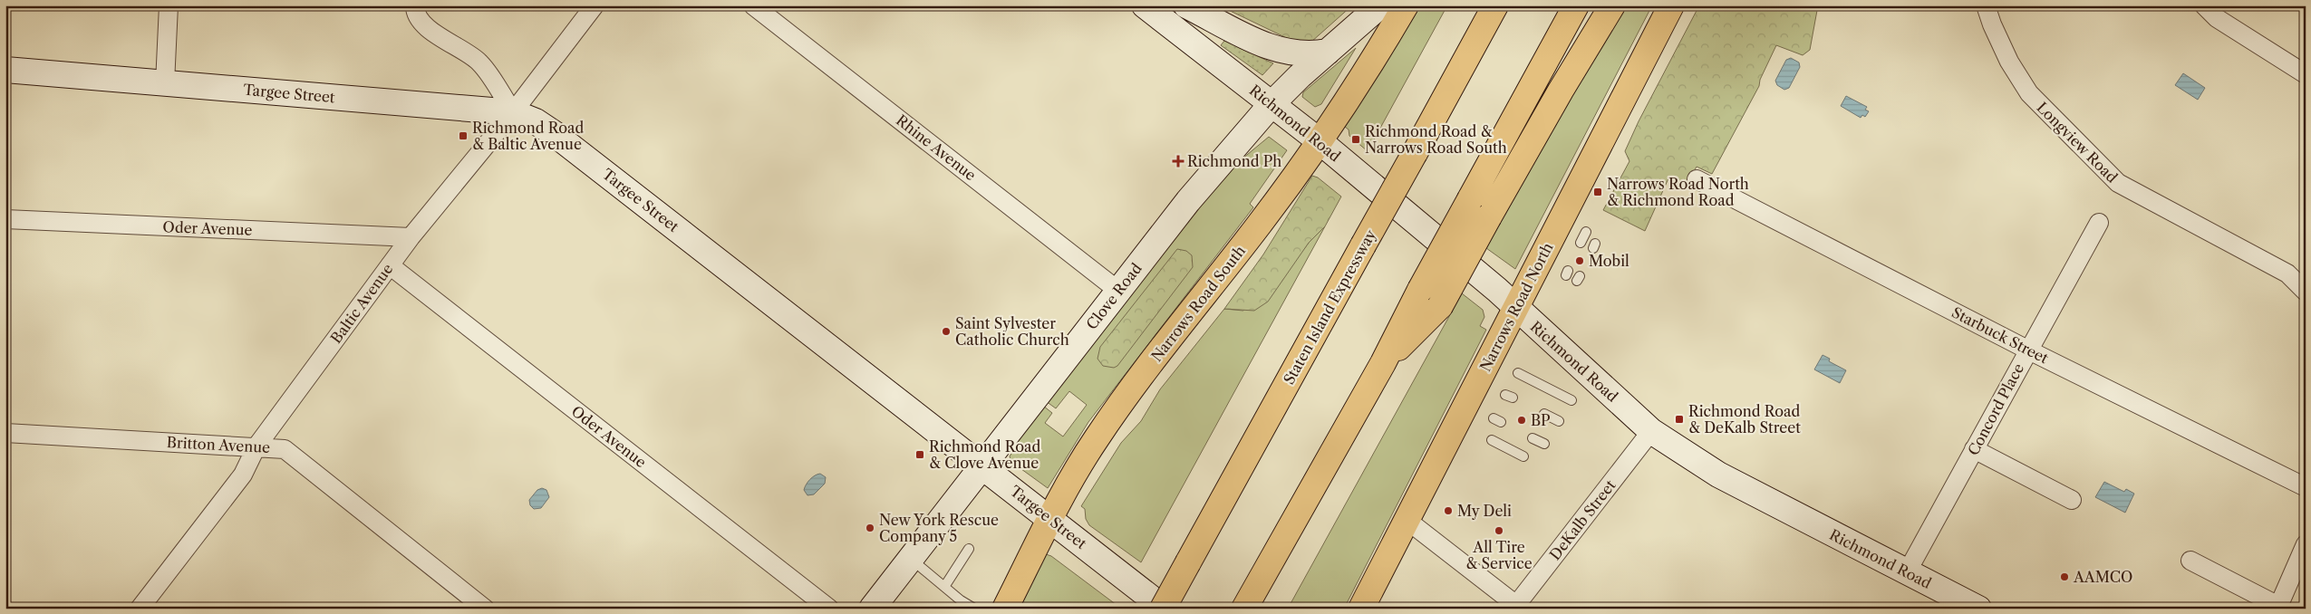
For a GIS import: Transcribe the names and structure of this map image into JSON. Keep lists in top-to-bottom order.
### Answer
{
  "streets": {
    "main road": [
      "Targee Street",
      "Richmond Road",
      "Clove Road",
      "Narrows Road South",
      "Staten Island Expressway",
      "Narrows Road North"
    ],
    "street": [
      "Longview Road",
      "Rhine Avenue",
      "Oder Avenue",
      "Baltic Avenue",
      "Starbuck Street",
      "Concord Place",
      "Britton Avenue",
      "DeKalb Street"
    ]
  },
  "crossings": [
    ["Targee Street", "Clove Road"],
    ["Targee Street", "Baltic Avenue"],
    ["Targee Street", "Narrows Road South"],
    ["Targee Street", "Staten Island Expressway"],
    ["Richmond Road", "Clove Road"],
    ["Richmond Road", "Narrows Road South"],
    ["Richmond Road", "Narrows Road North"],
    ["Richmond Road", "Concord Place"],
    ["Richmond Road", "DeKalb Street"],
    ["Rhine Avenue", "Clove Road"],
    ["Oder Avenue", "Baltic Avenue"],
    ["Baltic Avenue", "Britton Avenue"],
    ["Starbuck Street", "Concord Place"]
  ],
  "places": {
    "transit": [
      "Richmond Road & Baltic Avenue",
      "Richmond Road & Narrows Road South",
      "Narrows Road North & Richmond Road",
      "Richmond Road & DeKalb Street",
      "Richmond Road & Clove Avenue"
    ],
    "health": ["Richmond Ph"],
    "other": [
      "Mobil",
      "Saint Sylvester Catholic Church",
      "BP",
      "My Deli",
      "New York Rescue Company 5",
      "All Tire & Service",
      "AAMCO"
    ]
  }
}
